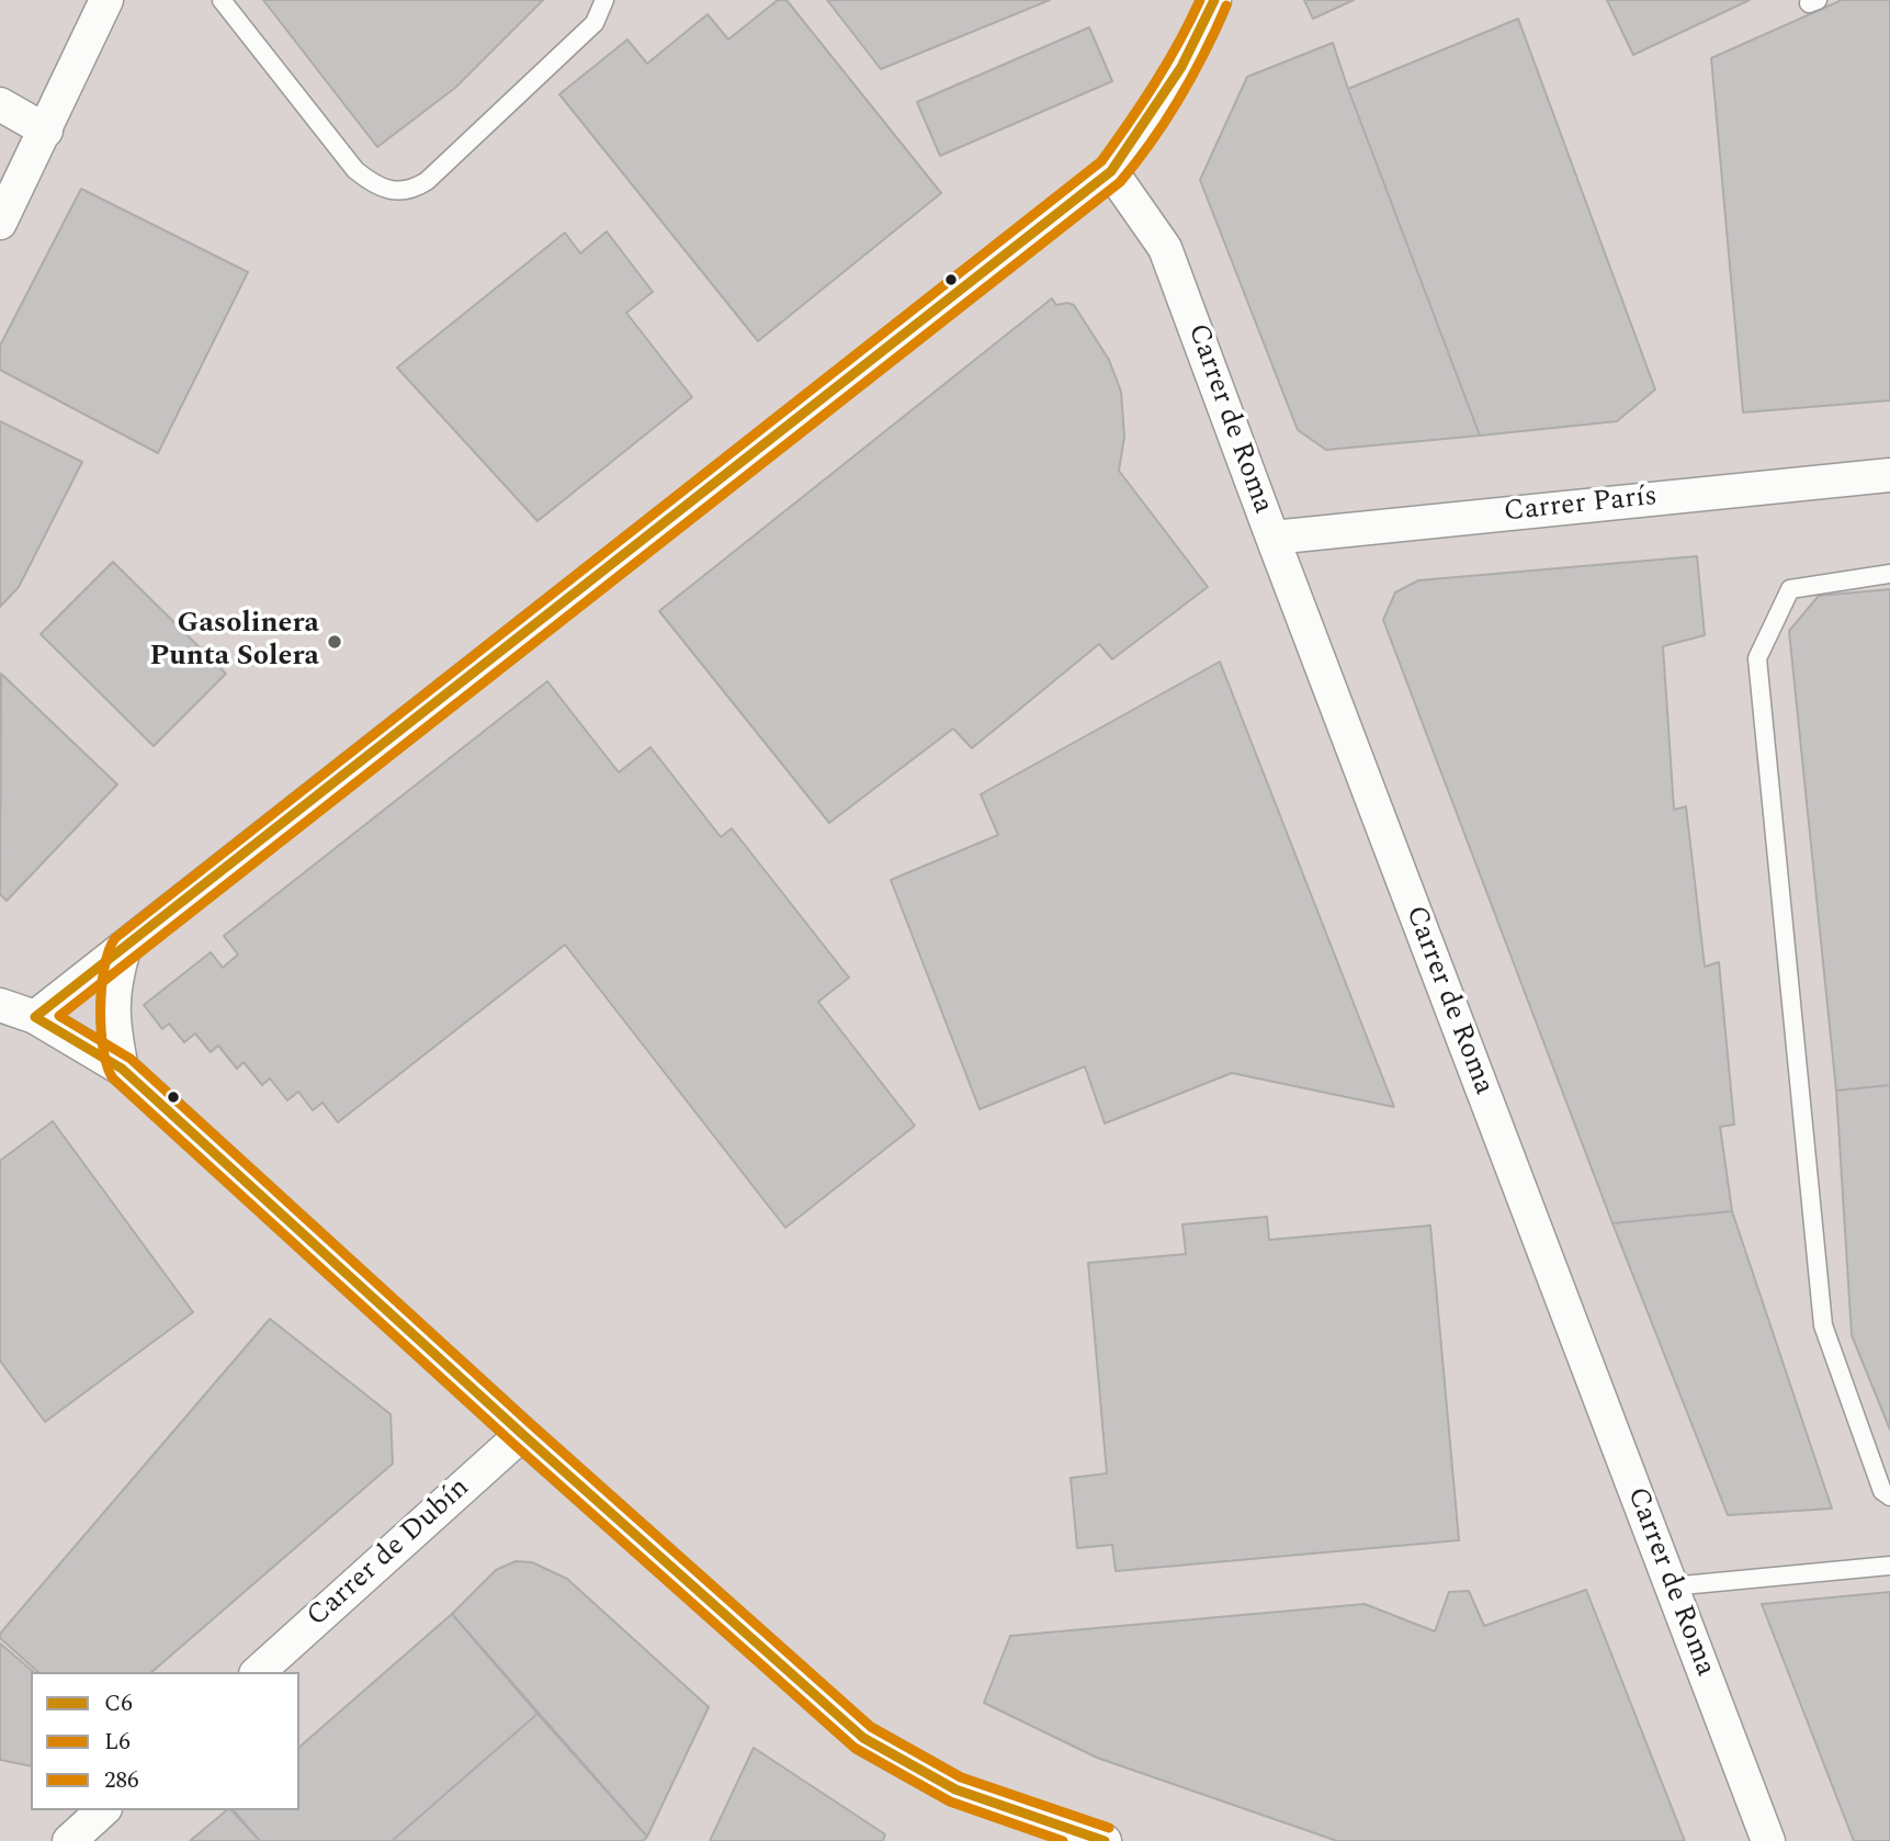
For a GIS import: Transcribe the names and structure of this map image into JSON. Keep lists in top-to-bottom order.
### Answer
{
  "streets": {
    "street": ["Carrer de Roma", "Carrer París", "Carrer de Dubín"]
  },
  "crossings": [
    ["Carrer de Roma", "Carrer París"]
  ],
  "places": ["Gasolinera Punta Solera"],
  "lines": ["transit line C6", "transit line 286", "transit line L6"],
  "legend": ["C6", "L6", "286"]
}
